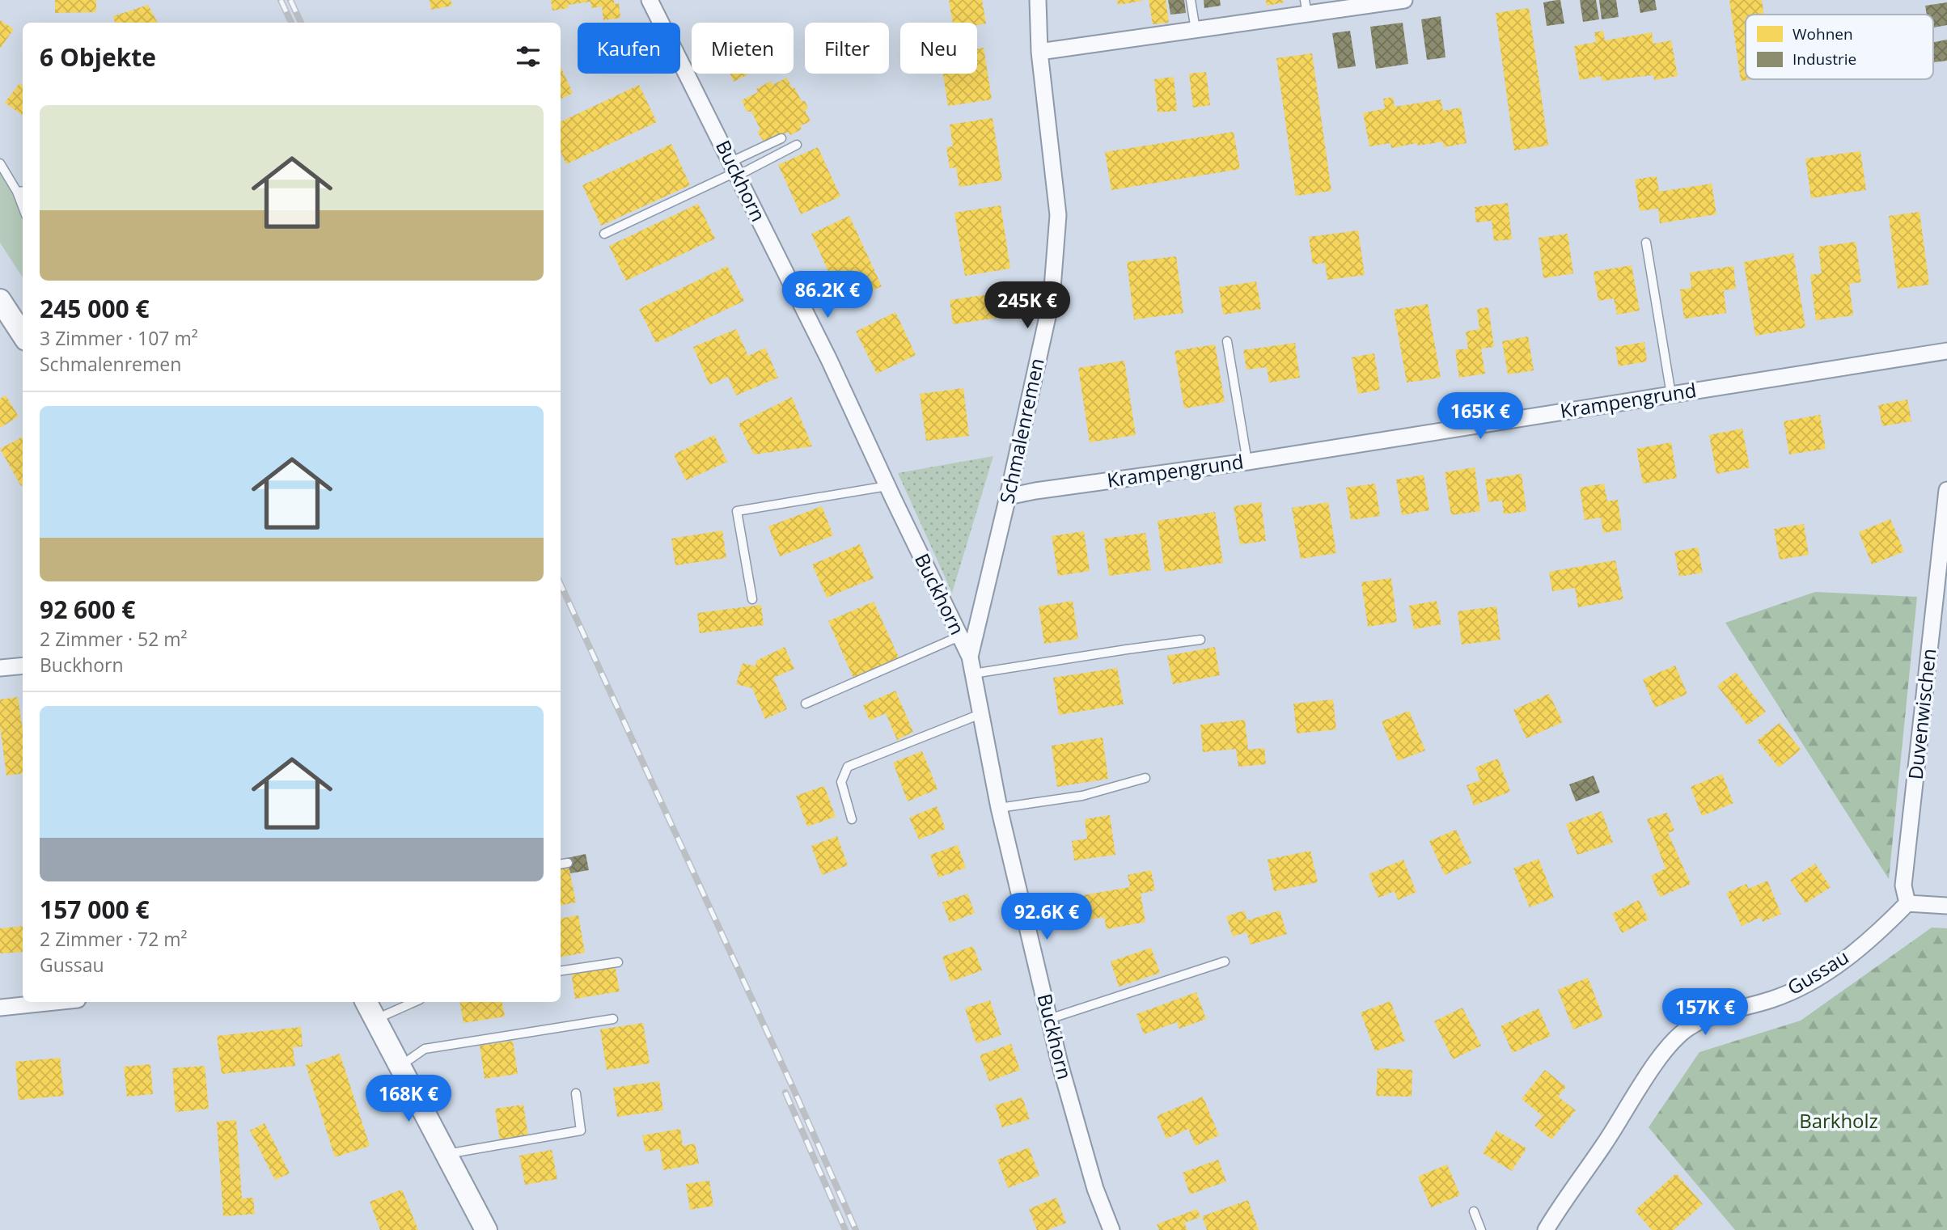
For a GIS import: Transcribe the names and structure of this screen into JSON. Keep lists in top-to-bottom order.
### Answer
{
  "streets": {
    "street": [
      "Buckhorn",
      "Krampengrund",
      "Schmalenremen",
      "Duvenwischen",
      "Gussau"
    ]
  },
  "crossings": [
    ["Buckhorn", "Schmalenremen"],
    ["Krampengrund", "Schmalenremen"],
    ["Duvenwischen", "Gussau"]
  ],
  "parks": ["Barkholz"],
  "legend": ["Wohnen", "Industrie"],
  "page": {
    "chip": [
      "Kaufen",
      "Mieten",
      "Filter",
      "Neu"
    ],
    "heading": "6 Objekte",
    "list": [
      {
        "name": "245 000 €",
        "note": "3 Zimmer · 107 m² · Schmalenremen"
      },
      {
        "name": "92 600 €",
        "note": "2 Zimmer · 52 m² · Buckhorn"
      },
      {
        "name": "157 000 €",
        "note": "2 Zimmer · 72 m² · Gussau"
      }
    ],
    "price": [
      "86.2K €",
      "245K €",
      "165K €",
      "92.6K €",
      "157K €",
      "168K €"
    ]
  }
}
